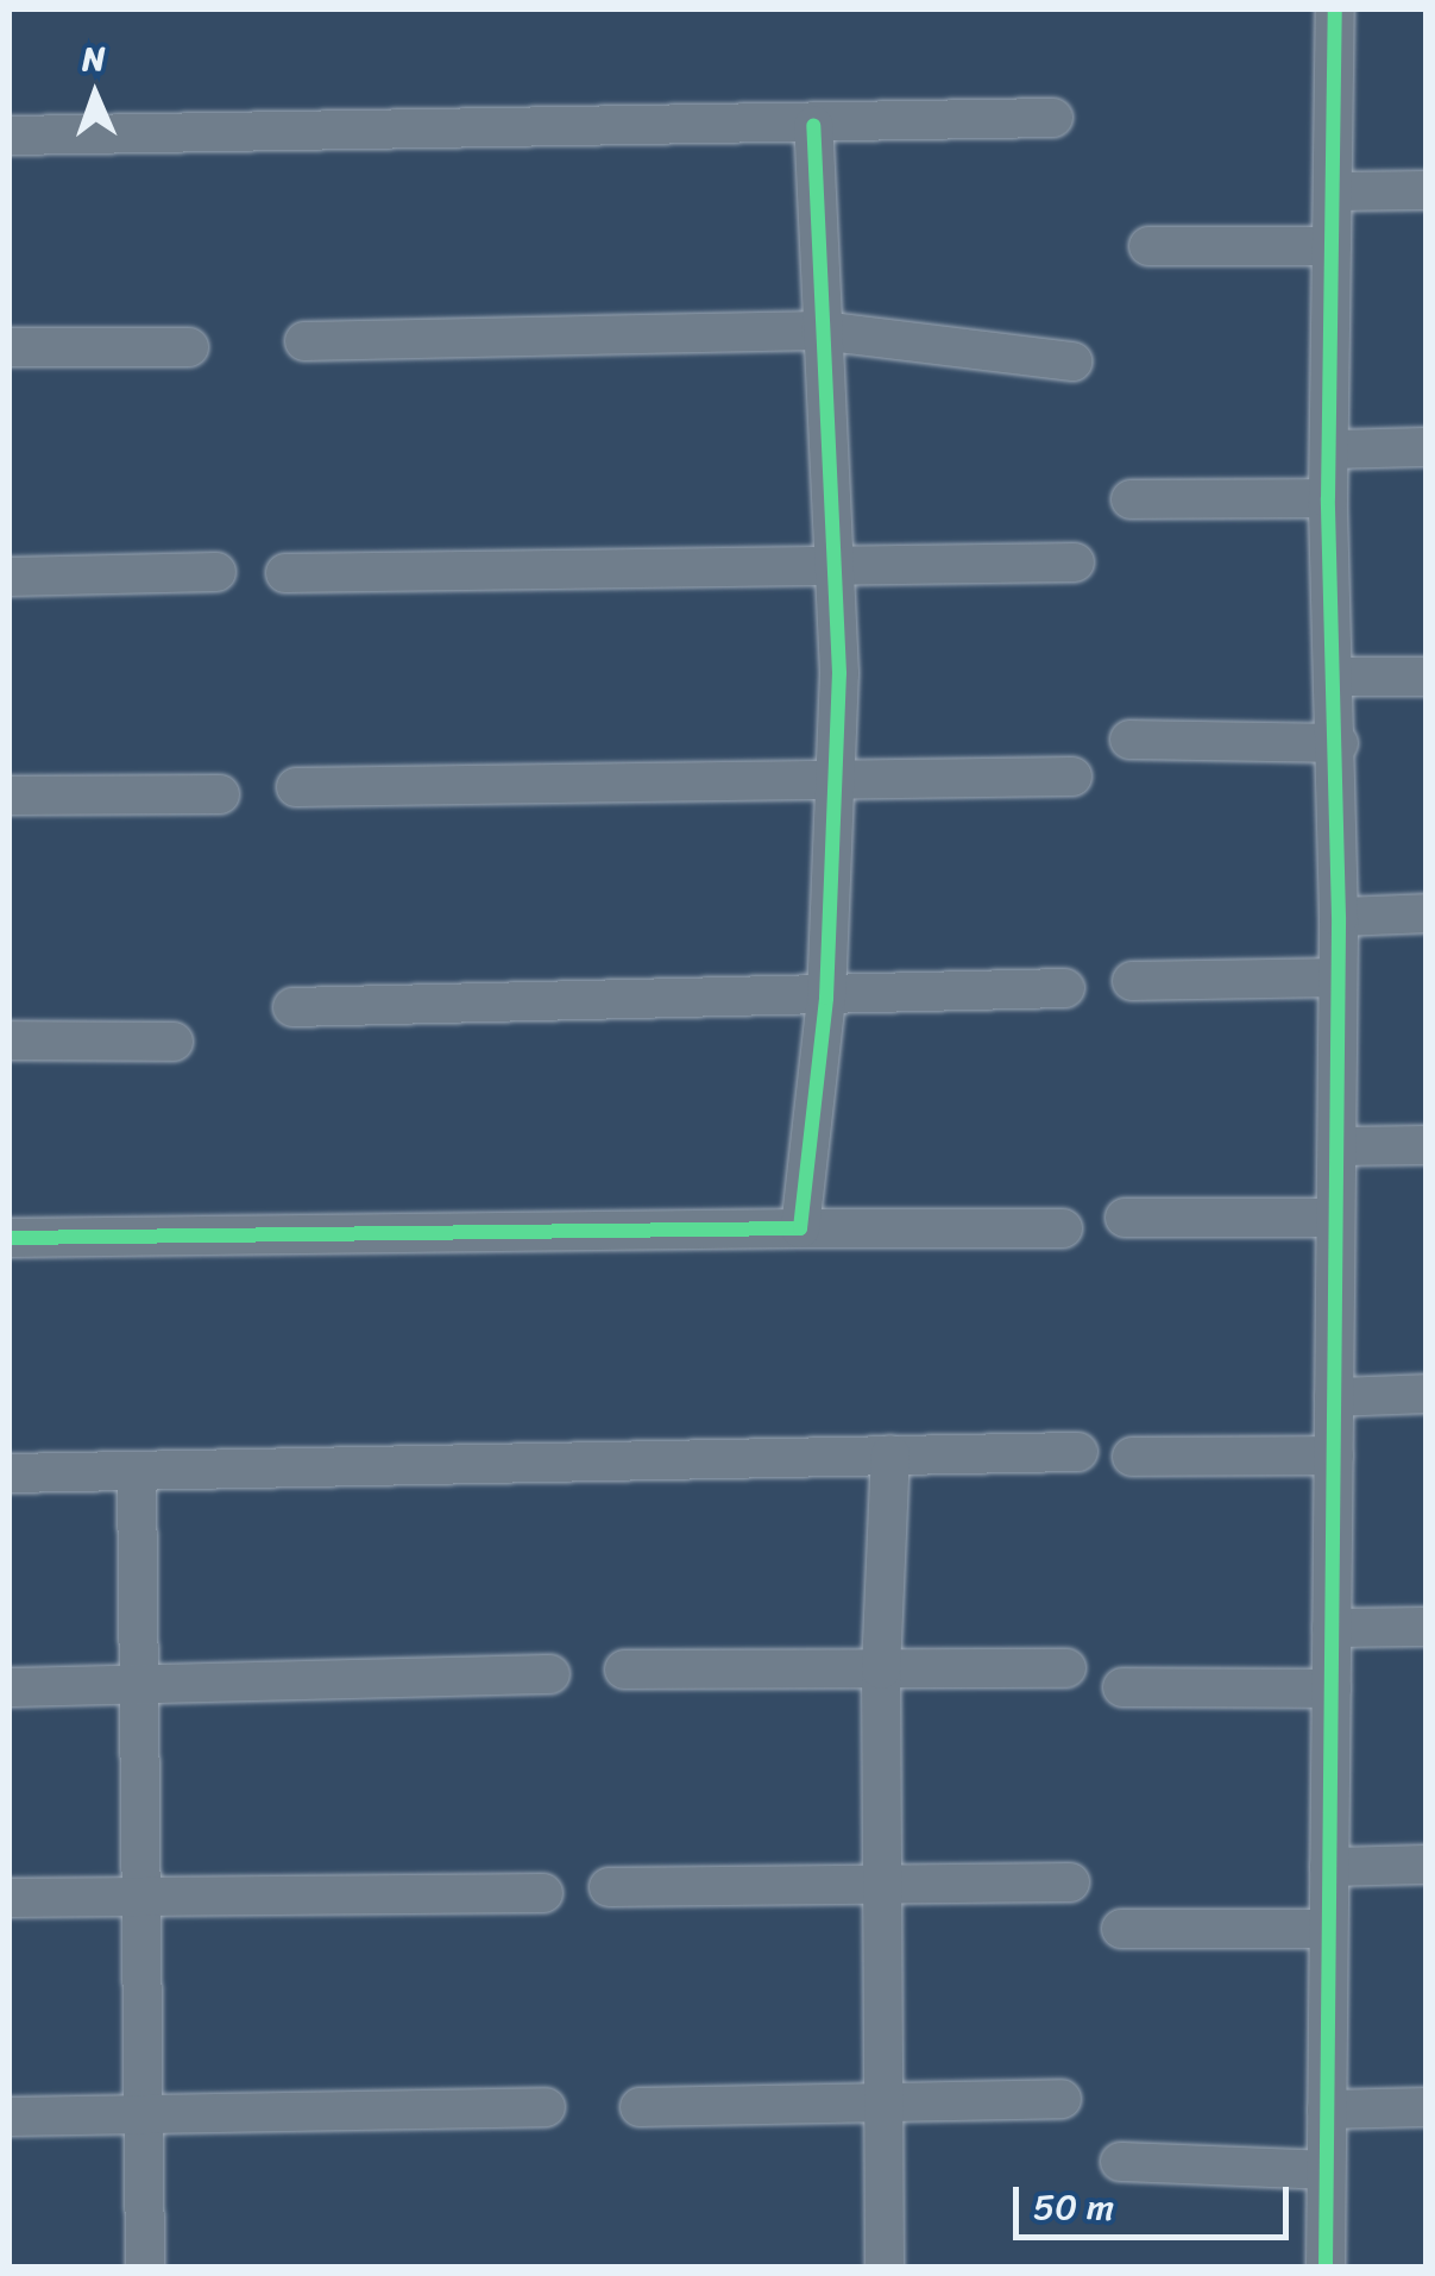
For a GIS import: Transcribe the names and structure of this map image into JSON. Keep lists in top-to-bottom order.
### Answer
{
  "scale_bar": "50 m",
  "north": "top"
}
